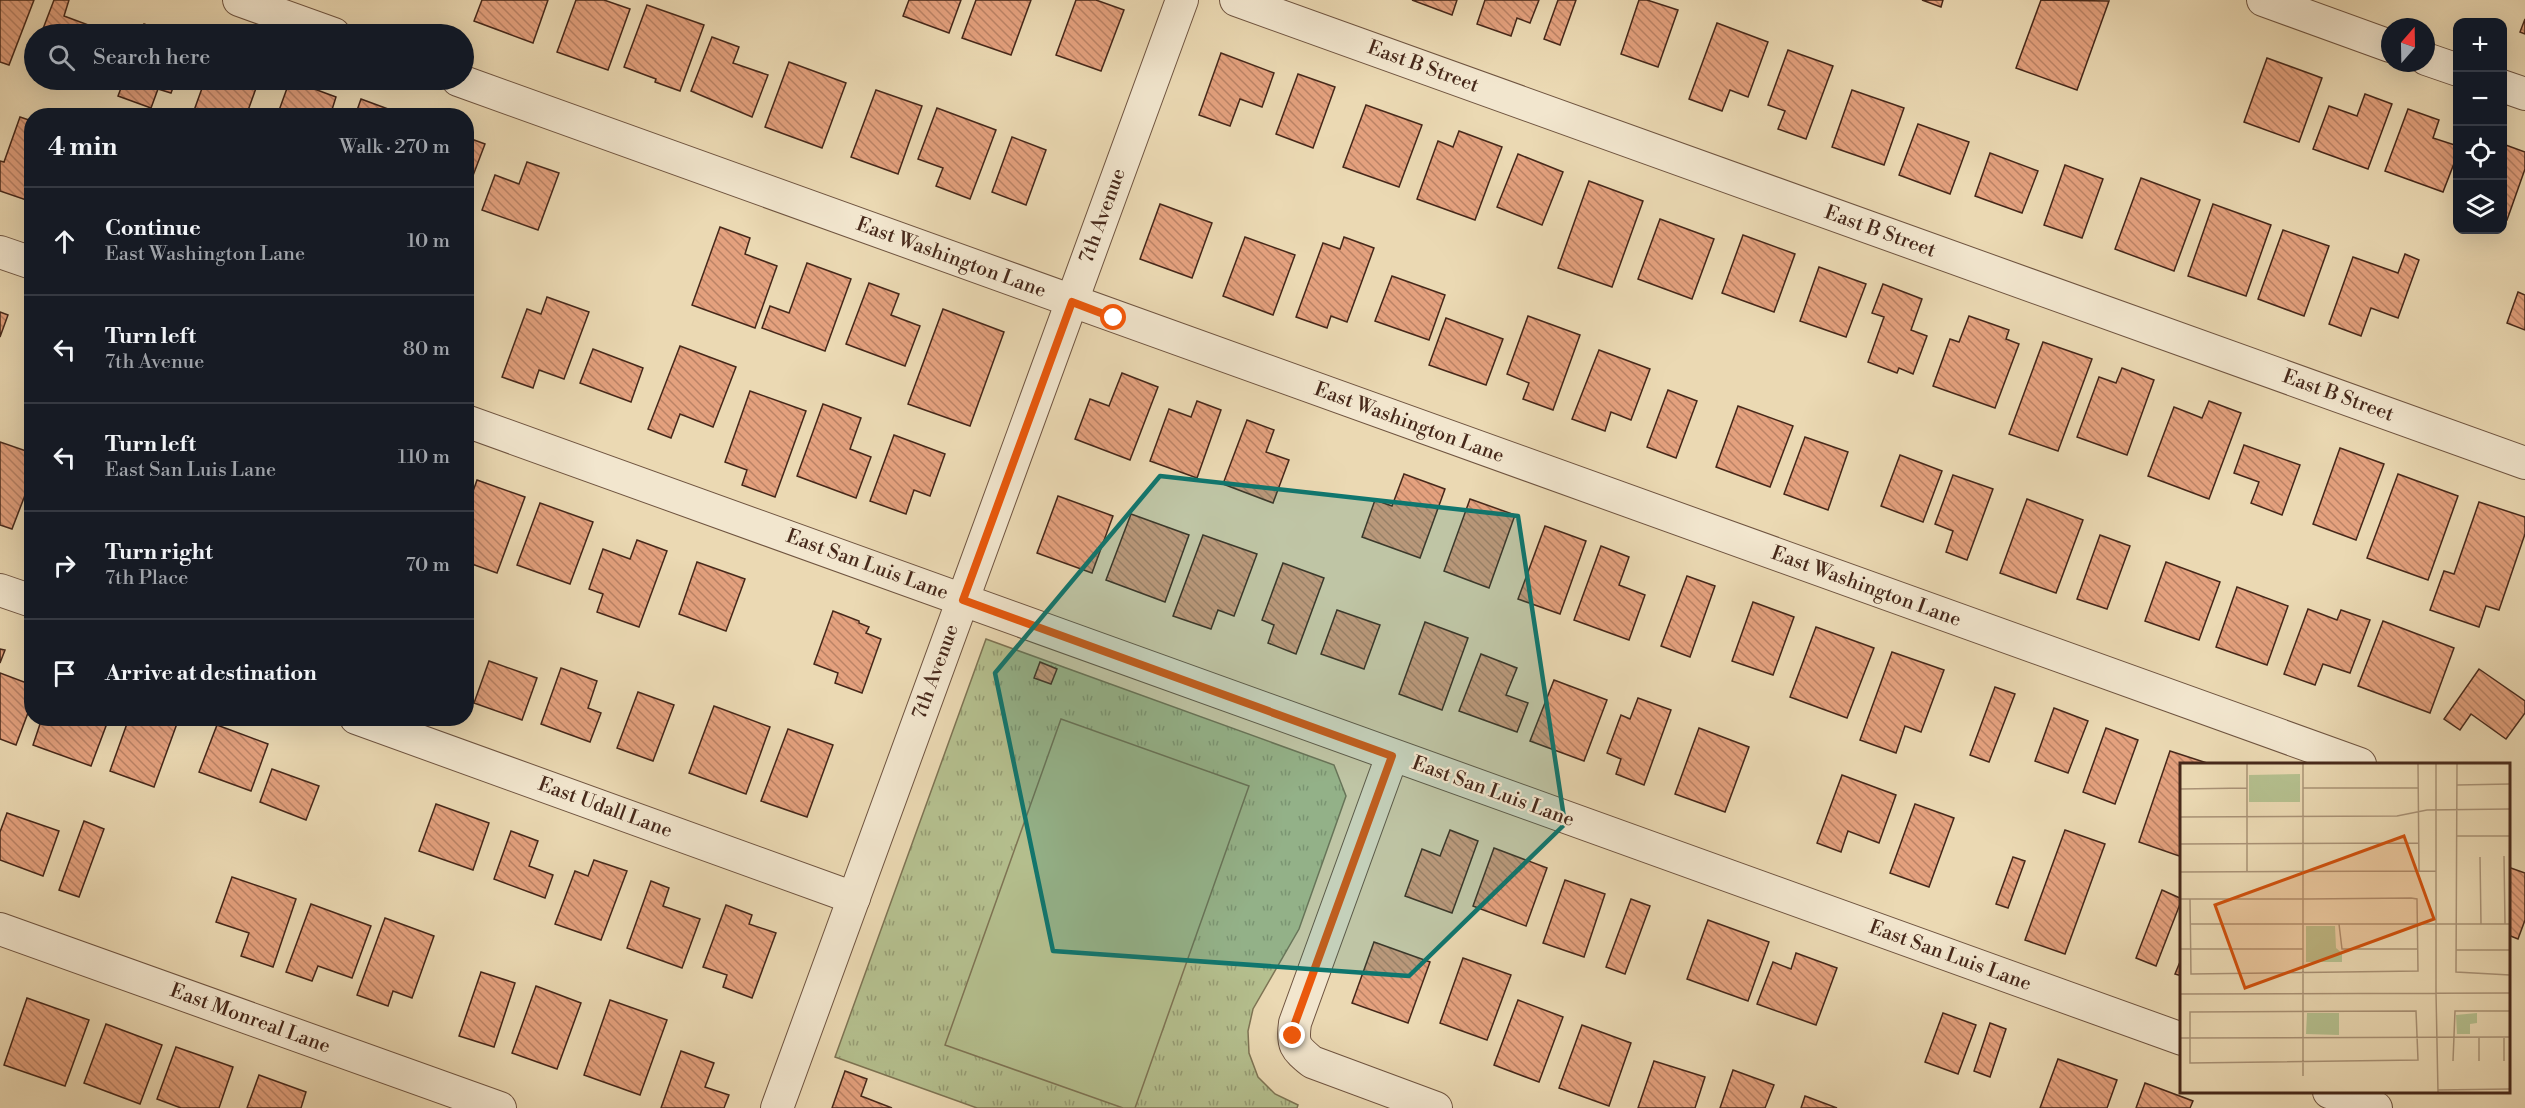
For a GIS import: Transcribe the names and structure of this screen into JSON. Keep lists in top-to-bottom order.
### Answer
{
  "streets": {
    "street": [
      "East B Street",
      "7th Avenue",
      "East Washington Lane",
      "East San Luis Lane",
      "East Udall Lane",
      "East Monreal Lane"
    ]
  },
  "crossings": [
    ["7th Avenue", "East Washington Lane"],
    ["7th Avenue", "East San Luis Lane"],
    ["7th Avenue", "East Udall Lane"]
  ],
  "north": "top",
  "page": {
    "map_buttons": ["+", "−"],
    "search": "Search here",
    "heading": ["4 min", "Walk · 270 m"],
    "list": [
      ["Continue", "East Washington Lane", "10 m"],
      ["Turn left", "7th Avenue", "80 m"],
      ["Turn left", "East San Luis Lane", "110 m"],
      ["Turn right", "7th Place", "70 m"],
      "Arrive at destination"
    ]
  }
}
